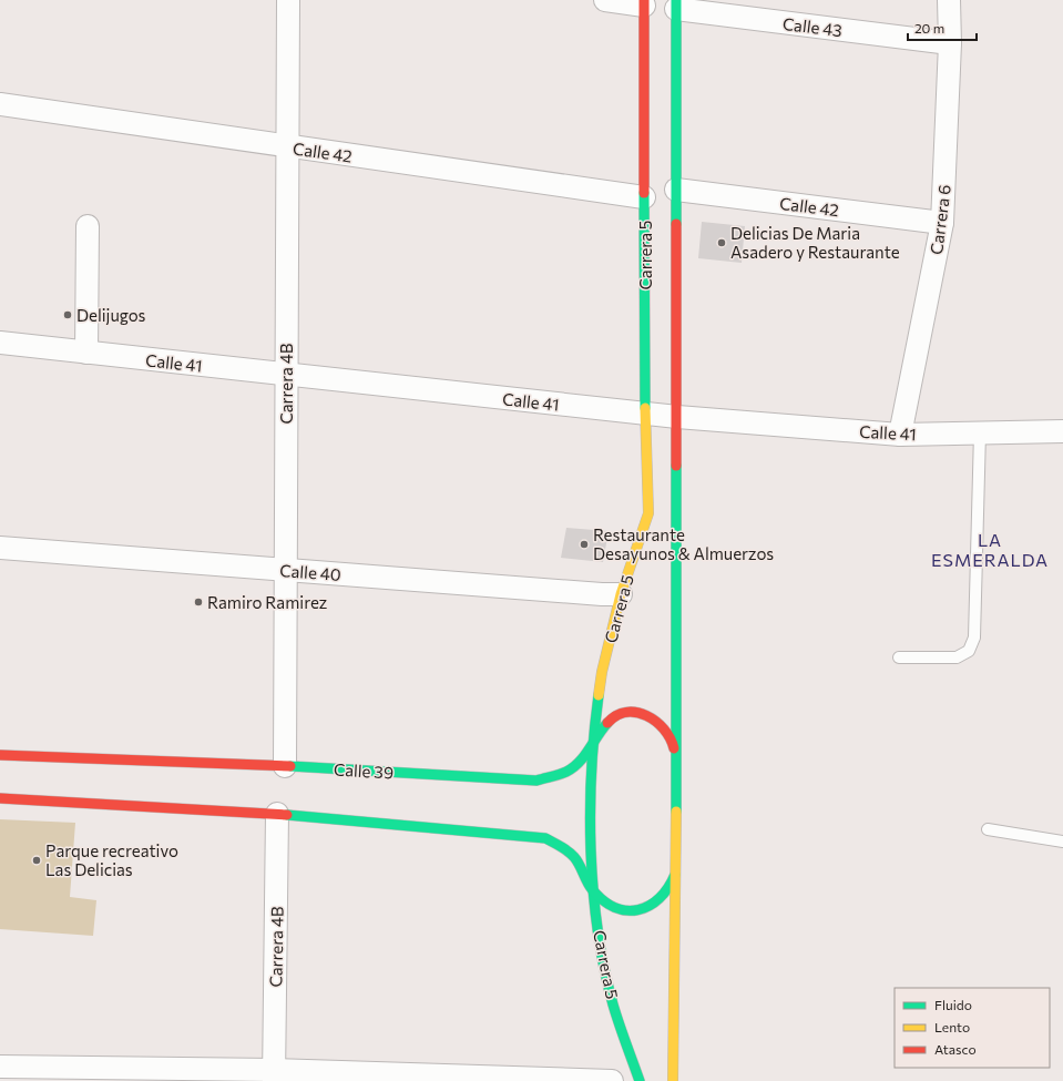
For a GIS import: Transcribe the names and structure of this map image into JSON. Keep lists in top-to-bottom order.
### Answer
{
  "streets": {
    "main road": ["Carrera 5", "Calle 39"],
    "street": [
      "Calle 43",
      "Calle 42",
      "Carrera 6",
      "Calle 41",
      "Carrera 4B",
      "Calle 40"
    ]
  },
  "crossings": [
    ["Calle 43", "Carrera 6"],
    ["Calle 43", "Carrera 5"],
    ["Calle 42", "Carrera 6"],
    ["Calle 42", "Carrera 5"],
    ["Calle 42", "Carrera 4B"],
    ["Carrera 6", "Calle 41"],
    ["Carrera 5", "Calle 41"],
    ["Carrera 5", "Calle 40"],
    ["Carrera 5", "Calle 39"],
    ["Calle 41", "Carrera 4B"],
    ["Carrera 4B", "Calle 40"],
    ["Carrera 4B", "Calle 39"]
  ],
  "districts": ["LA ESMERALDA"],
  "places": [
    "Delicias De Maria Asadero y Restaurante",
    "Delijugos",
    "Restaurante Desayunos & Almuerzos",
    "Ramiro Ramirez",
    "Parque recreativo Las Delicias"
  ],
  "legend": ["Fluido", "Lento", "Atasco"],
  "scale_bar": "20 m"
}
